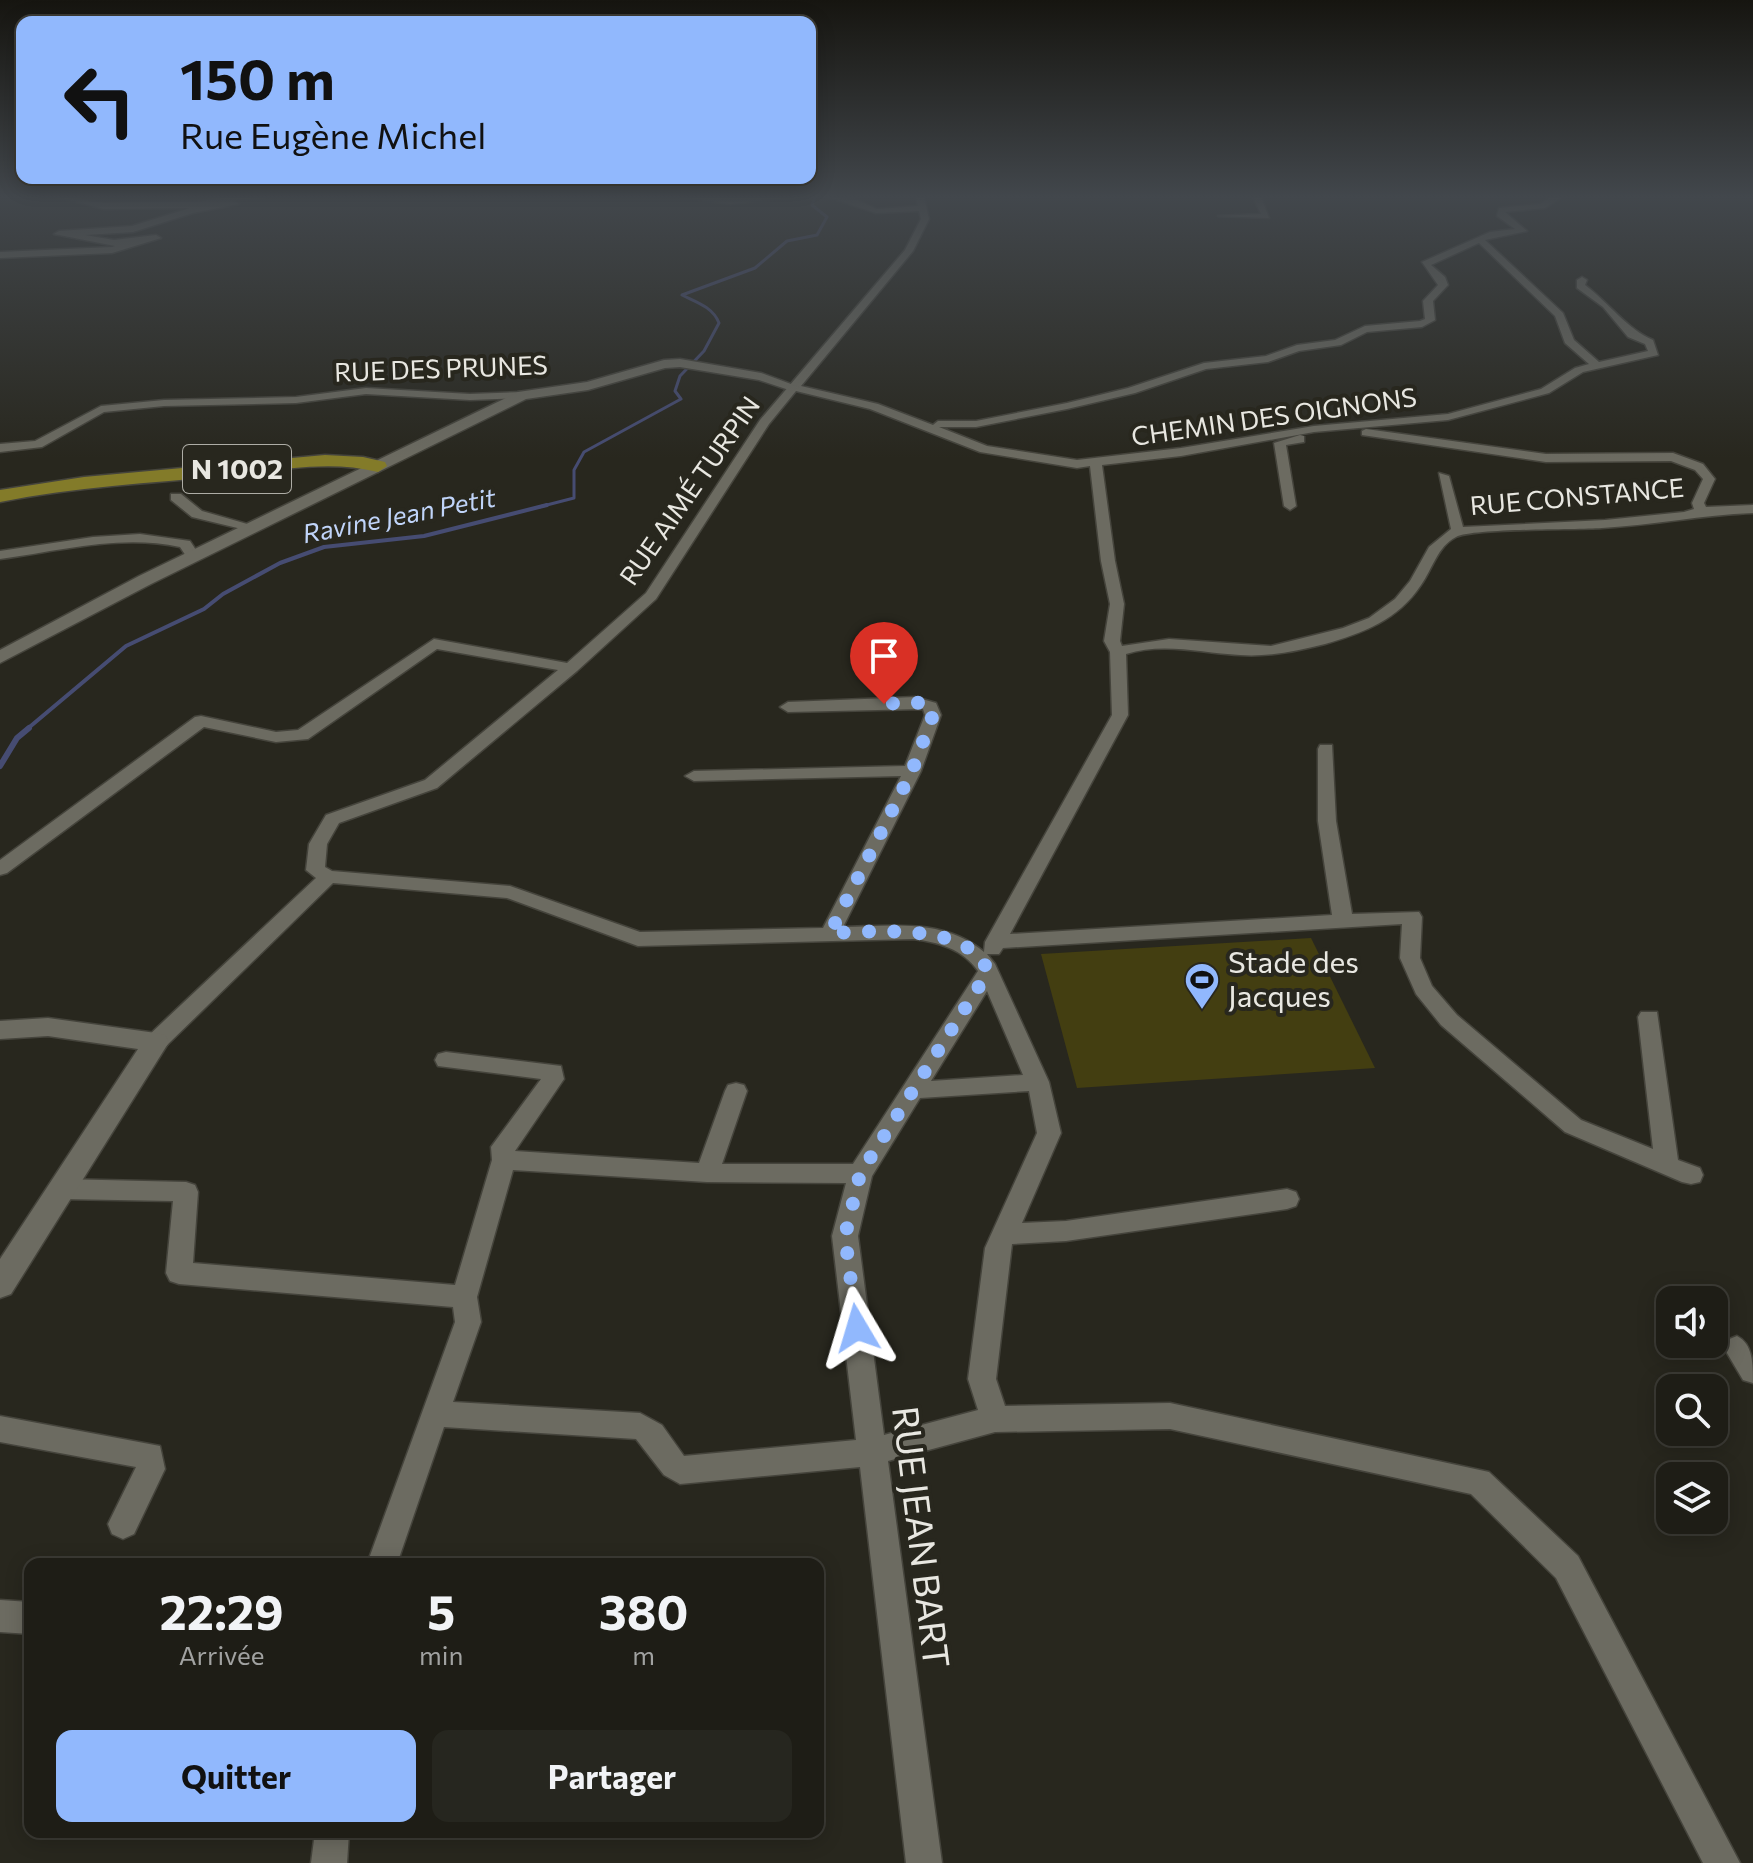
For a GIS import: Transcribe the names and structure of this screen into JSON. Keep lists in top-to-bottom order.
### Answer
{
  "streets": {
    "main road": ["N 1002"],
    "street": [
      "RUE DES PRUNES",
      "CHEMIN DES OIGNONS",
      "RUE AIMÉ TURPIN",
      "RUE CONSTANCE",
      "RUE JEAN BART"
    ]
  },
  "crossings": [
    ["RUE DES PRUNES", "CHEMIN DES OIGNONS"],
    ["RUE DES PRUNES", "RUE AIMÉ TURPIN"],
    ["CHEMIN DES OIGNONS", "RUE AIMÉ TURPIN"],
    ["CHEMIN DES OIGNONS", "RUE JEAN BART"],
    ["RUE CONSTANCE", "RUE JEAN BART"]
  ],
  "water": ["Ravine Jean Petit"],
  "places": {
    "sports": ["Stade des Jacques"]
  },
  "page": {
    "turn": ["150 m", "Rue Eugène Michel"],
    "eta": [
      "22:29",
      "Arrivée",
      "5",
      "min",
      "380",
      "m"
    ],
    "buttons": ["Quitter", "Partager"]
  }
}
